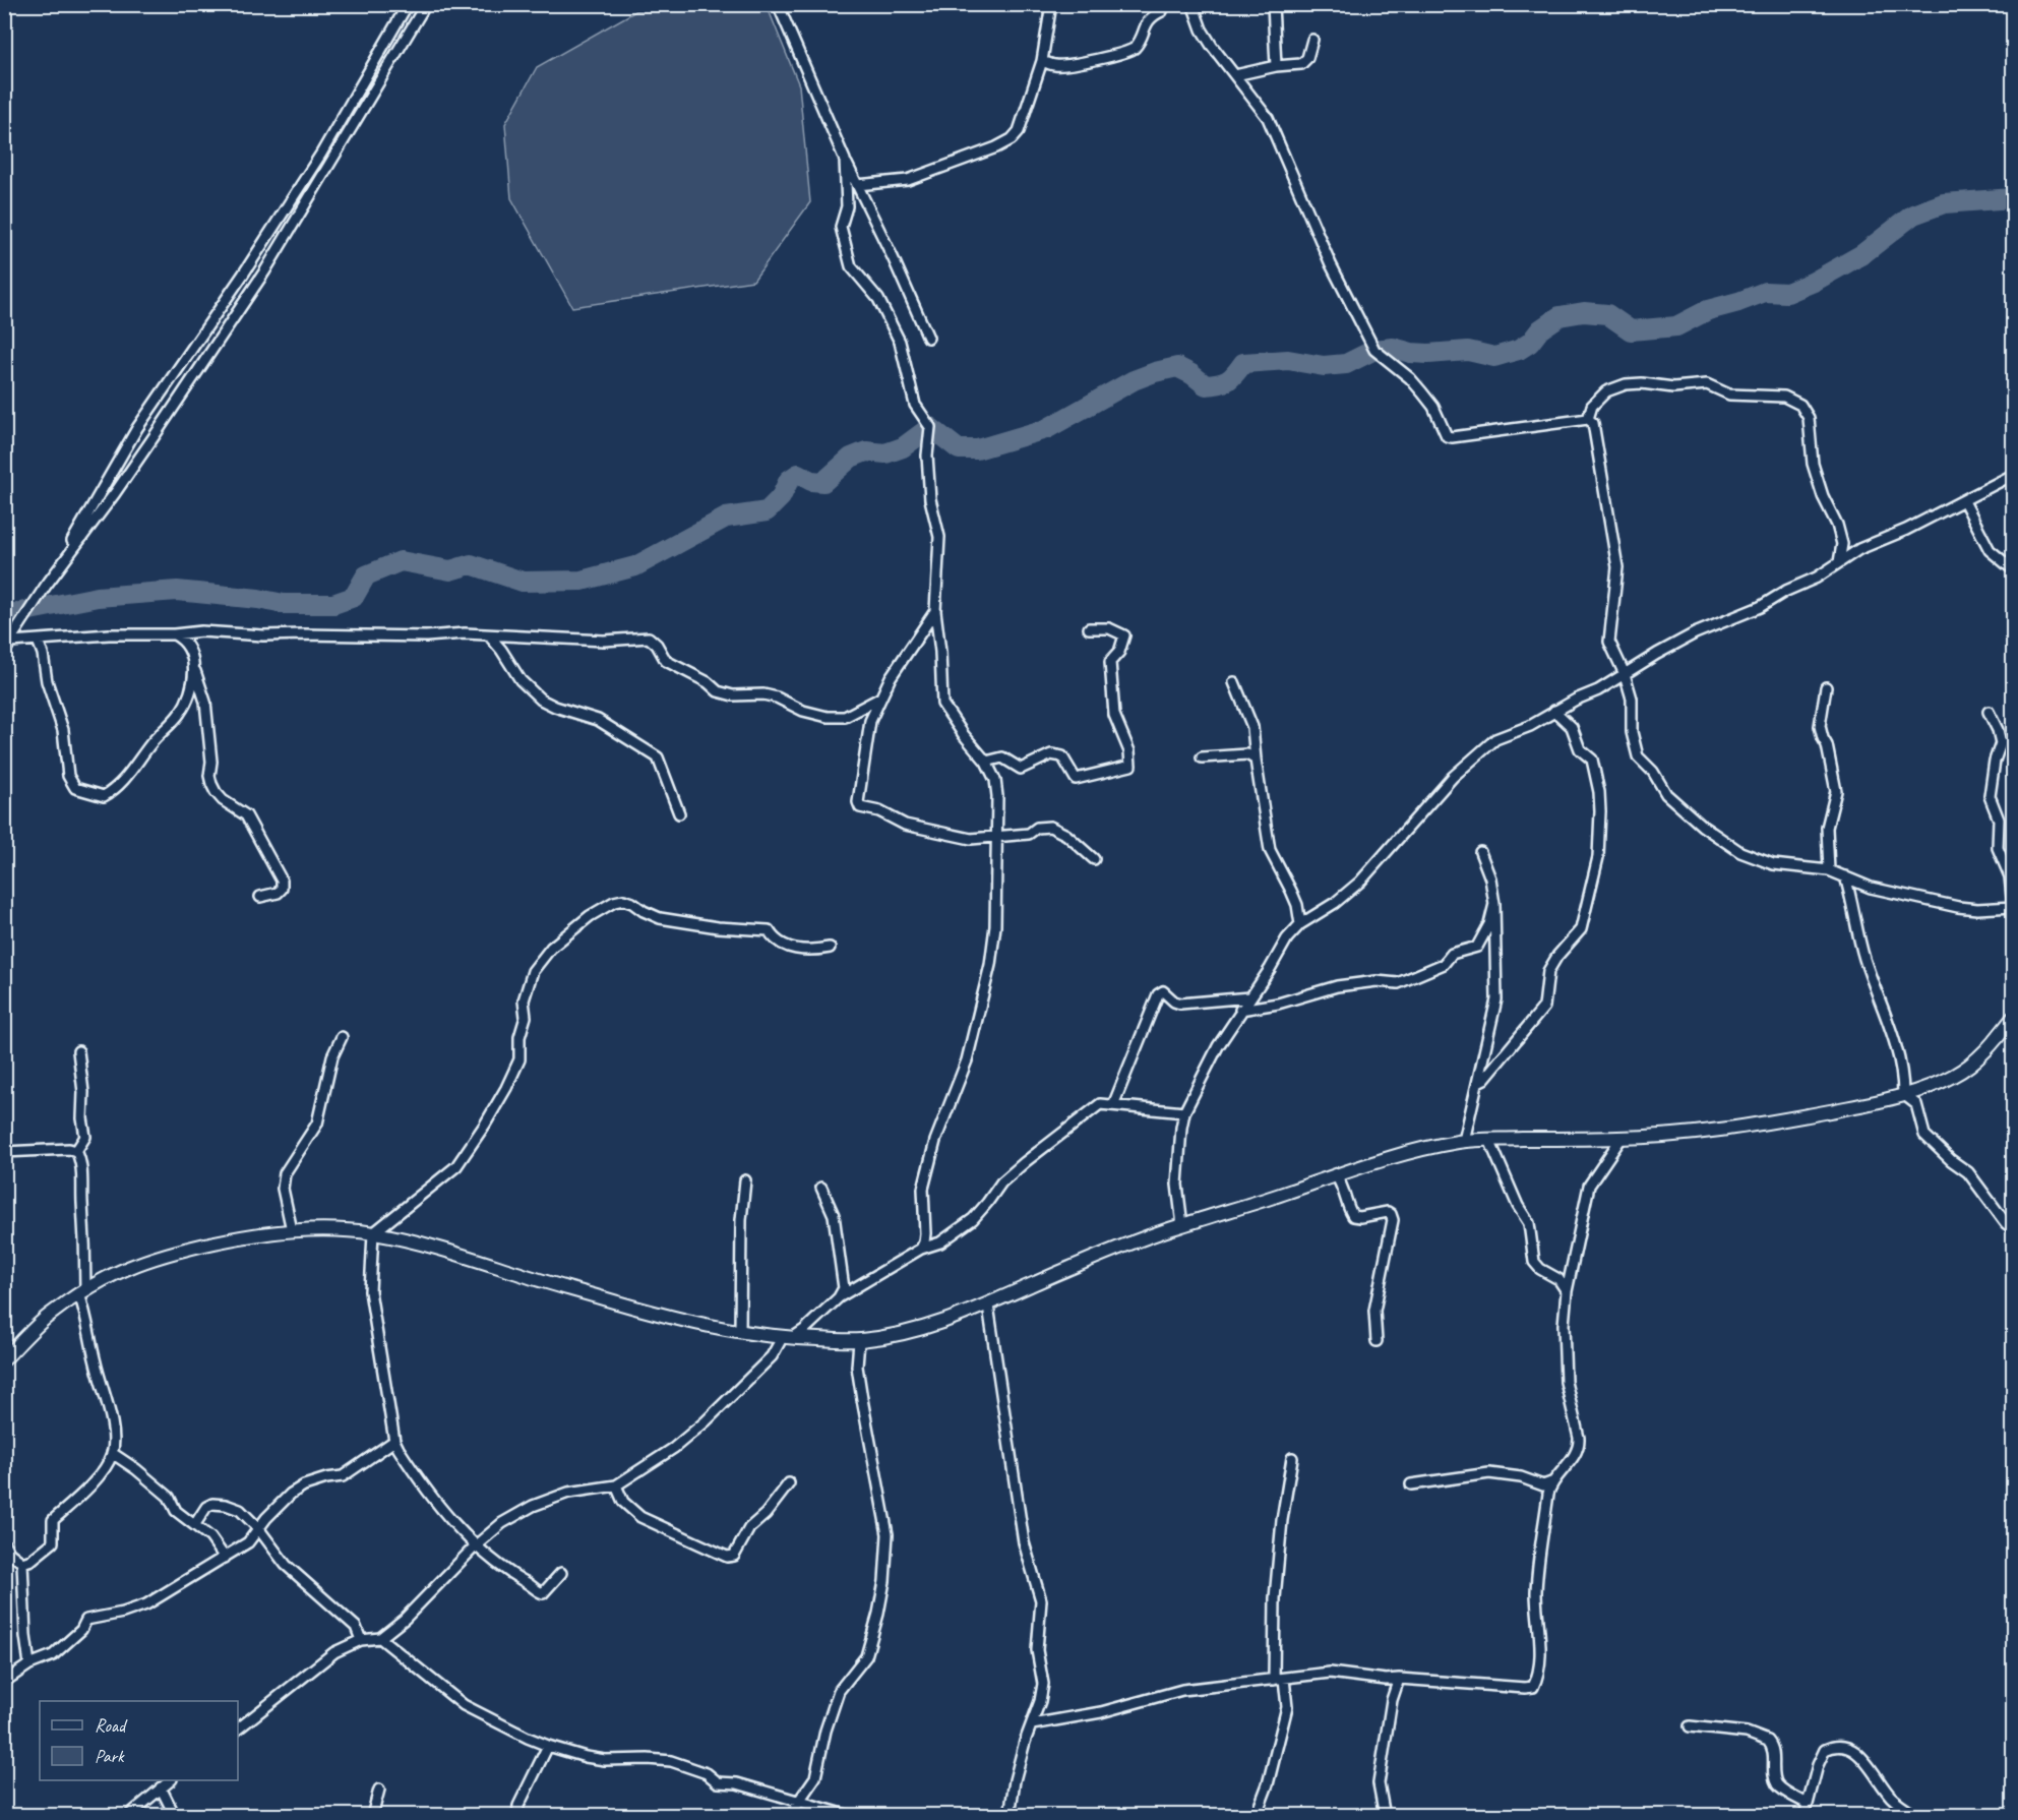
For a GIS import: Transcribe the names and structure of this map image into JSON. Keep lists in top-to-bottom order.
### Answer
{
  "legend": ["Road", "Park"]
}
